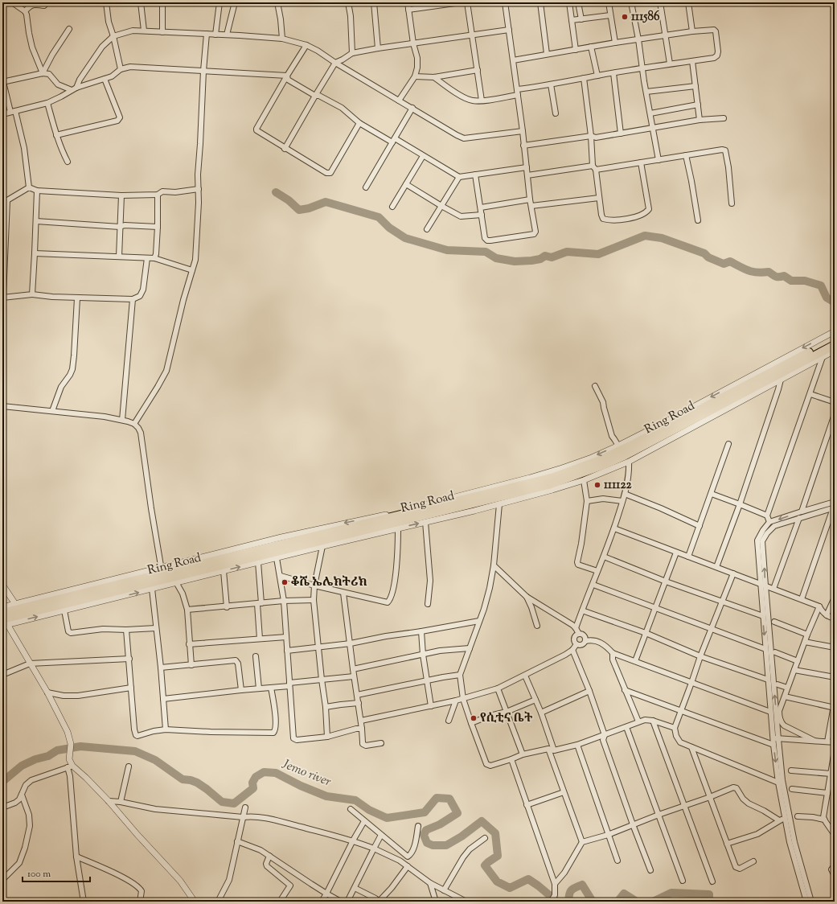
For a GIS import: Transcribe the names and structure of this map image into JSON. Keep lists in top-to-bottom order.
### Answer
{
  "streets": {
    "highway": ["Ring Road"]
  },
  "water": ["Jemo river"],
  "places": [
    "111586",
    "111122",
    "ቆሼ ኤሌክትሪክ",
    "የሲቲና ቤት"
  ],
  "scale_bar": "100 m"
}
